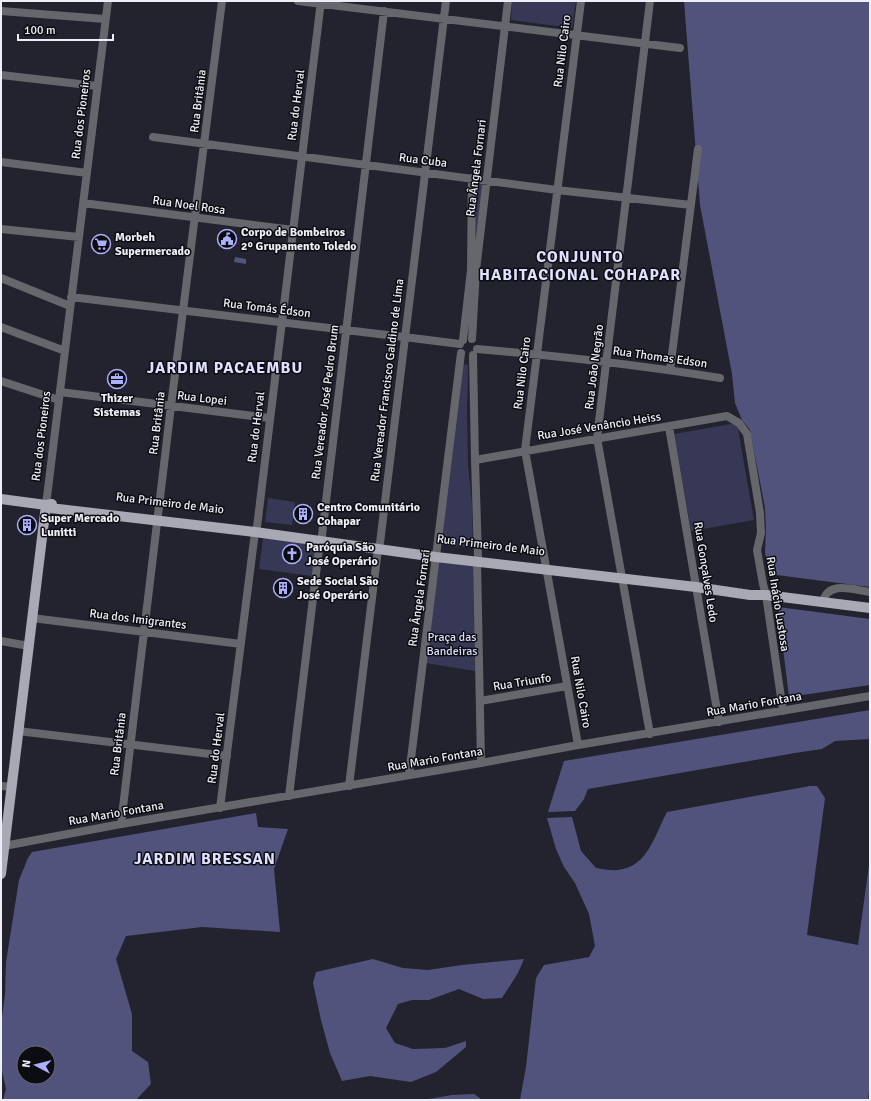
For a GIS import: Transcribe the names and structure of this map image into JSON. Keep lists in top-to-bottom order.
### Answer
{
  "streets": {
    "main road": ["Rua dos Pioneiros", "Rua Primeiro de Maio"],
    "street": [
      "Rua Nilo Cairo",
      "Rua Britânia",
      "Rua do Herval",
      "Rua Cuba",
      "Rua Ângela Fornari",
      "Rua Noel Rosa",
      "Rua Tomás Édson",
      "Rua Thomas Edson",
      "Rua João Negrão",
      "Rua Vereador Francisco Galdino de Lima",
      "Rua Lopei",
      "Rua Vereador José Pedro Brum",
      "Rua José Venâncio Heiss",
      "Rua Gonçalves Ledo",
      "Rua Inácio Lustosa",
      "Rua dos Imigrantes",
      "Rua Triunfo",
      "Rua Mario Fontana"
    ]
  },
  "crossings": [
    ["Rua Nilo Cairo", "Rua Cuba"],
    ["Rua Nilo Cairo", "Rua Thomas Edson"],
    ["Rua Nilo Cairo", "Rua José Venâncio Heiss"],
    ["Rua Nilo Cairo", "Rua Primeiro de Maio"],
    ["Rua Nilo Cairo", "Rua Triunfo"],
    ["Rua Nilo Cairo", "Rua Mario Fontana"],
    ["Rua Britânia", "Rua Cuba"],
    ["Rua Britânia", "Rua Noel Rosa"],
    ["Rua Britânia", "Rua Tomás Édson"],
    ["Rua Britânia", "Rua Lopei"],
    ["Rua Britânia", "Rua Primeiro de Maio"],
    ["Rua Britânia", "Rua dos Imigrantes"],
    ["Rua Britânia", "Rua Mario Fontana"],
    ["Rua do Herval", "Rua Cuba"],
    ["Rua do Herval", "Rua Noel Rosa"],
    ["Rua do Herval", "Rua Tomás Édson"],
    ["Rua do Herval", "Rua Lopei"],
    ["Rua do Herval", "Rua Primeiro de Maio"],
    ["Rua do Herval", "Rua dos Imigrantes"],
    ["Rua do Herval", "Rua Mario Fontana"],
    ["Rua dos Pioneiros", "Rua Noel Rosa"],
    ["Rua dos Pioneiros", "Rua Tomás Édson"],
    ["Rua dos Pioneiros", "Rua Lopei"],
    ["Rua dos Pioneiros", "Rua Primeiro de Maio"],
    ["Rua dos Pioneiros", "Rua dos Imigrantes"],
    ["Rua dos Pioneiros", "Rua Mario Fontana"],
    ["Rua Cuba", "Rua Ângela Fornari"],
    ["Rua Cuba", "Rua João Negrão"],
    ["Rua Cuba", "Rua Vereador Francisco Galdino de Lima"],
    ["Rua Cuba", "Rua Vereador José Pedro Brum"],
    ["Rua Ângela Fornari", "Rua Tomás Édson"],
    ["Rua Ângela Fornari", "Rua Thomas Edson"],
    ["Rua Ângela Fornari", "Rua Primeiro de Maio"],
    ["Rua Ângela Fornari", "Rua Mario Fontana"],
    ["Rua Tomás Édson", "Rua Thomas Edson"],
    ["Rua Tomás Édson", "Rua Vereador Francisco Galdino de Lima"],
    ["Rua Tomás Édson", "Rua Vereador José Pedro Brum"],
    ["Rua Thomas Edson", "Rua João Negrão"],
    ["Rua João Negrão", "Rua José Venâncio Heiss"],
    ["Rua João Negrão", "Rua Primeiro de Maio"],
    ["Rua João Negrão", "Rua Mario Fontana"],
    ["Rua Vereador Francisco Galdino de Lima", "Rua Primeiro de Maio"],
    ["Rua Vereador Francisco Galdino de Lima", "Rua Mario Fontana"],
    ["Rua Vereador José Pedro Brum", "Rua Primeiro de Maio"],
    ["Rua Vereador José Pedro Brum", "Rua Mario Fontana"],
    ["Rua José Venâncio Heiss", "Rua Gonçalves Ledo"],
    ["Rua José Venâncio Heiss", "Rua Inácio Lustosa"],
    ["Rua Primeiro de Maio", "Rua Gonçalves Ledo"],
    ["Rua Primeiro de Maio", "Rua Inácio Lustosa"],
    ["Rua Gonçalves Ledo", "Rua Mario Fontana"],
    ["Rua Inácio Lustosa", "Rua Mario Fontana"]
  ],
  "districts": ["CONJUNTO HABITACIONAL COHAPAR", "JARDIM PACAEMBU", "JARDIM BRESSAN"],
  "parks": ["Praça das Bandeiras"],
  "places": {
    "public building": ["Corpo de Bombeiros 2º Grupamento Toledo"],
    "supermarket": ["Morbeh Supermercado"],
    "office": ["Thizer Sistemas"],
    "building": ["Centro Comunitário Cohapar", "Super Mercado Lunitti", "Sede Social São José Operário"],
    "church": ["Paróquia São José Operário"]
  },
  "scale_bar": "100 m",
  "north": "left"
}
